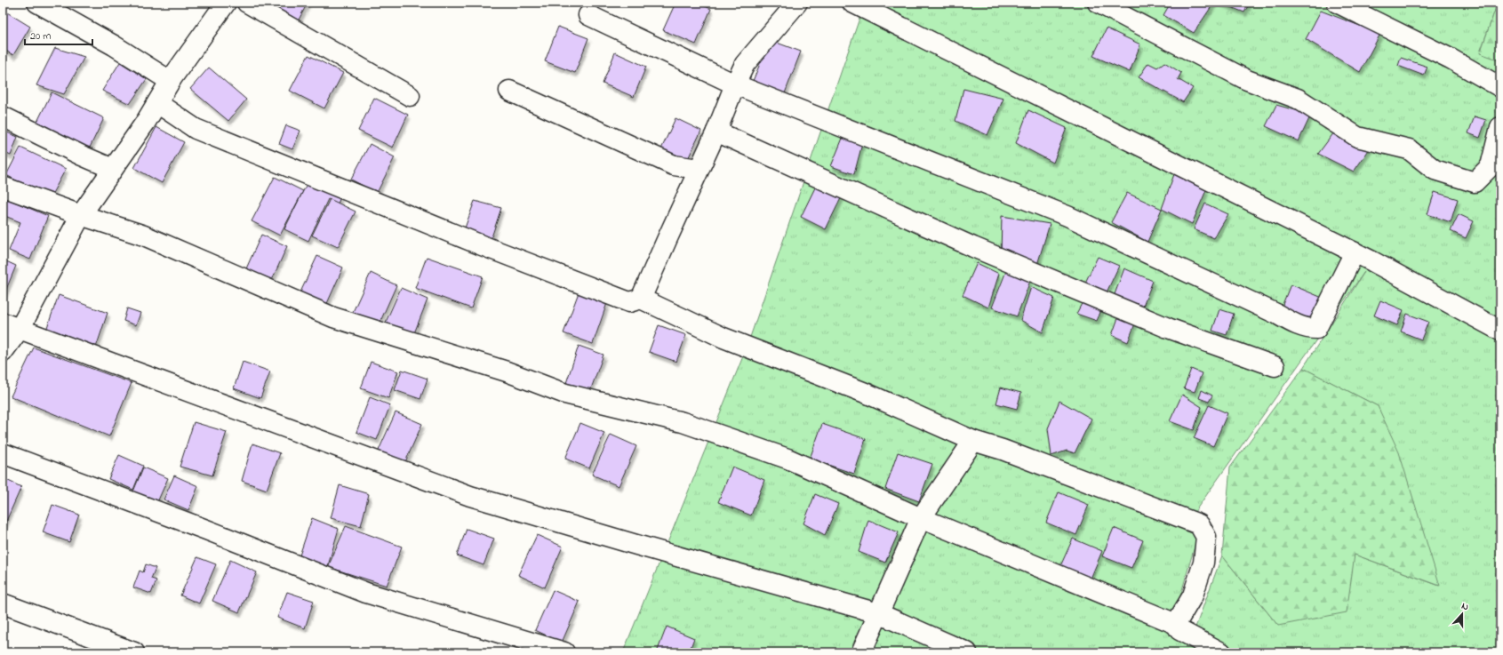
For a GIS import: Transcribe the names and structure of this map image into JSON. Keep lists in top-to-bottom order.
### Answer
{
  "scale_bar": "20 m",
  "north": "top"
}
